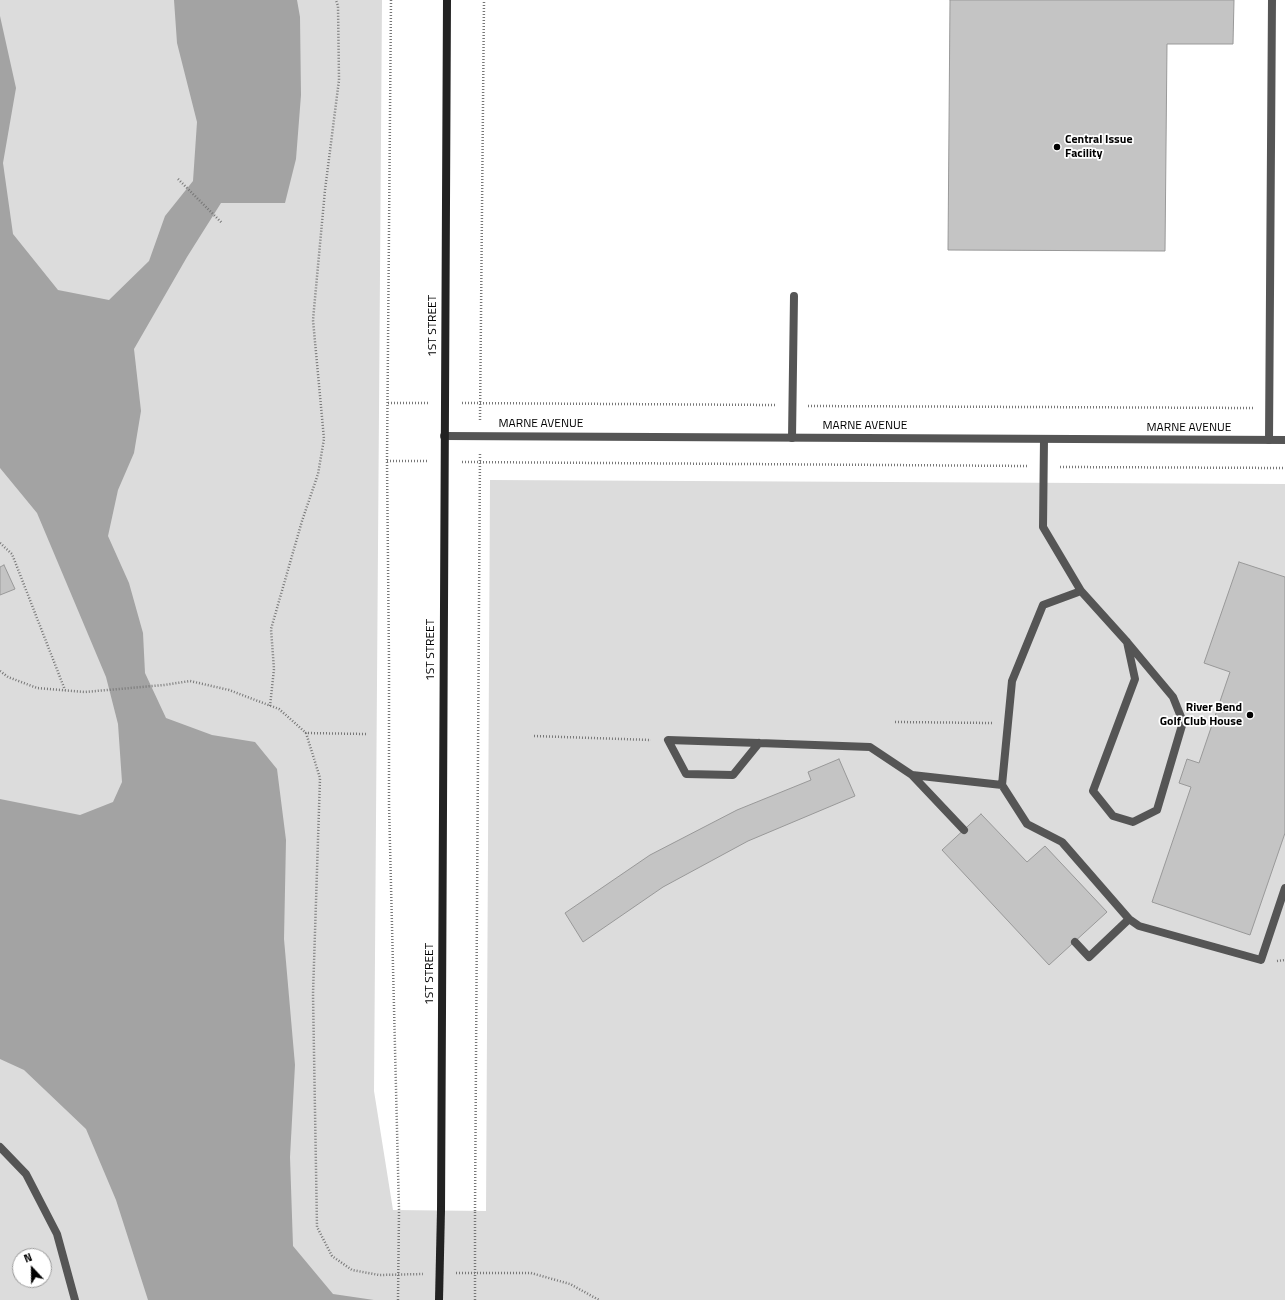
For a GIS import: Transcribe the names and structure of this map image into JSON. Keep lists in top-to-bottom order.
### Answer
{
  "streets": {
    "main road": ["1ST STREET"],
    "street": ["MARNE AVENUE"]
  },
  "crossings": [
    ["1ST STREET", "MARNE AVENUE"]
  ],
  "places": ["Central Issue Facility", "River Bend Golf Club House"],
  "north": "top"
}
